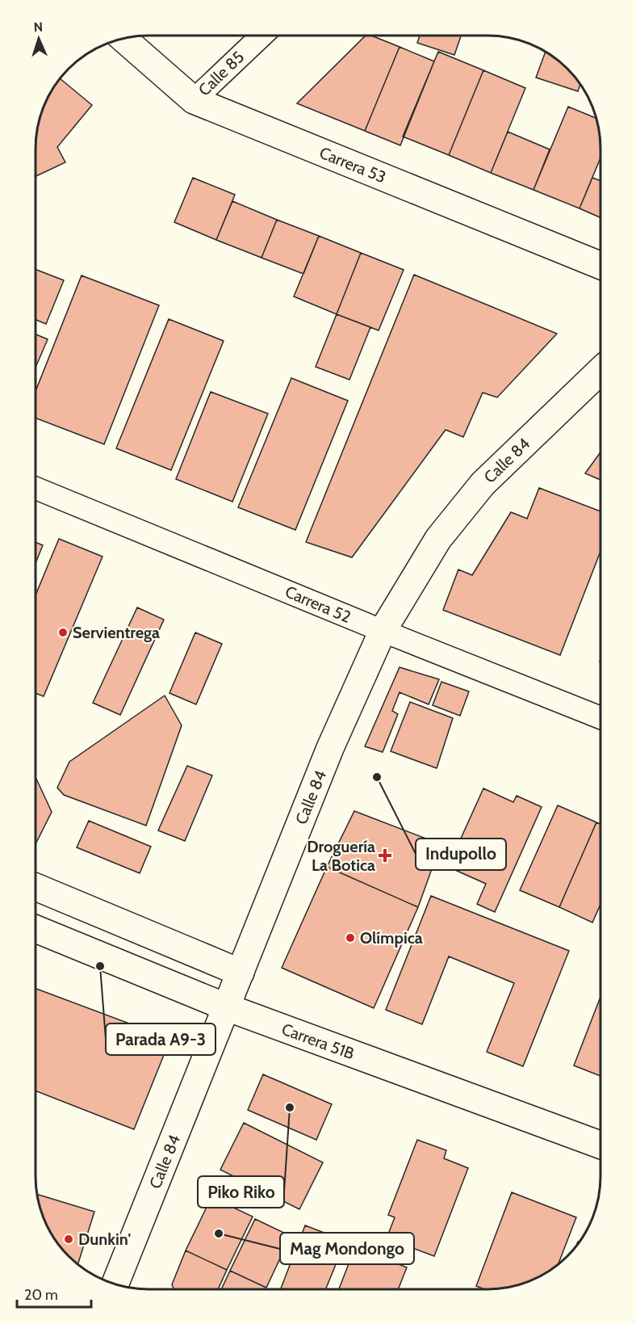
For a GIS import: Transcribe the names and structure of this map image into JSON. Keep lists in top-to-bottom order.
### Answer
{
  "streets": {
    "main road": ["Carrera 53", "Calle 84", "Carrera 51B"],
    "street": ["Calle 85", "Carrera 52"]
  },
  "crossings": [
    ["Calle 85", "Carrera 53"],
    ["Calle 84", "Carrera 52"],
    ["Calle 84", "Carrera 51B"]
  ],
  "places": {
    "other": [
      "Servientrega",
      "Indupollo",
      "Olímpica",
      "Parada A9-3",
      "Piko Riko",
      "Mag Mondongo",
      "Dunkin'"
    ],
    "health": ["Droguería La Botica"]
  },
  "scale_bar": "20 m",
  "north": "top"
}
